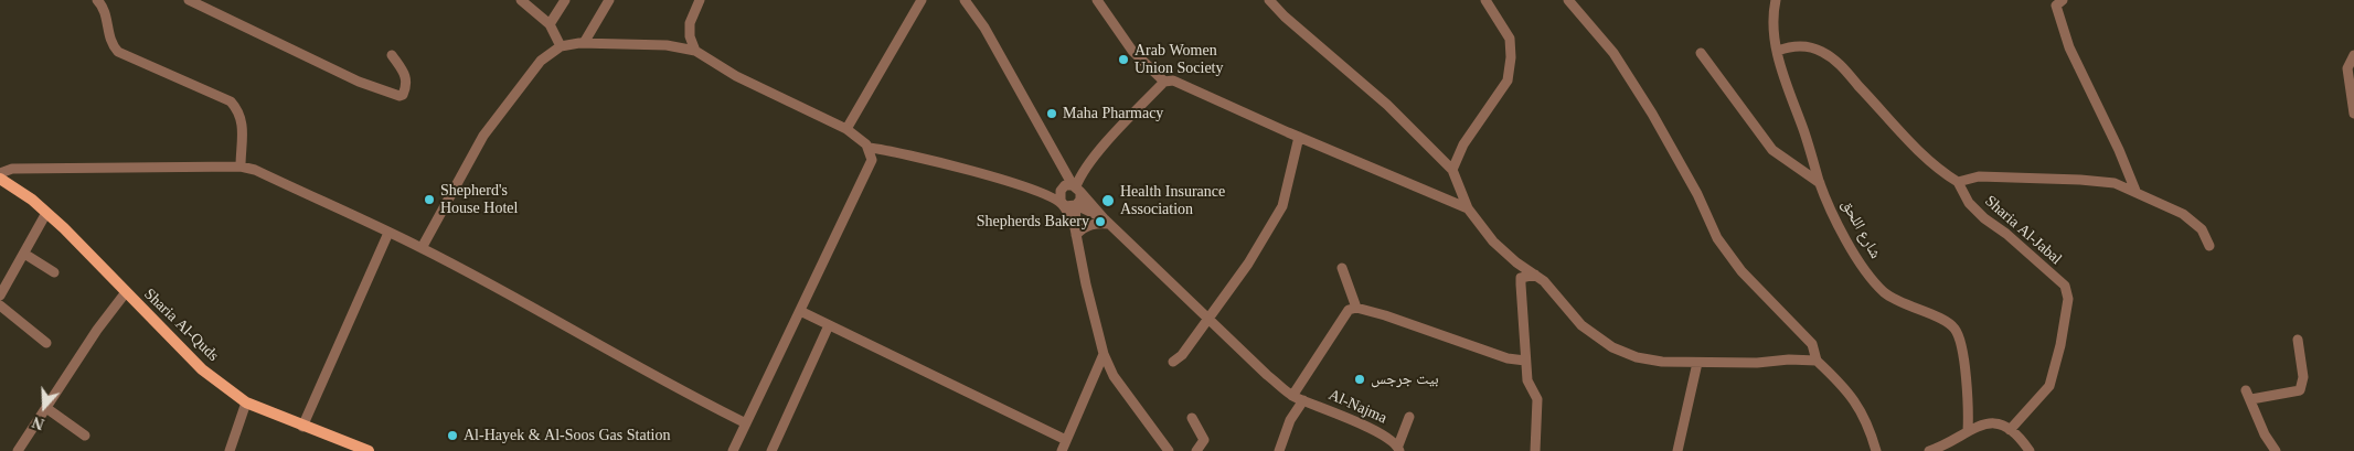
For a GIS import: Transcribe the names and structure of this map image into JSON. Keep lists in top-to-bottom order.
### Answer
{
  "streets": {
    "main road": ["Sharia Al-Quds"],
    "street": ["شارع اللحق", "Sharia Al-Jabal", "Al-Najma"]
  },
  "places": [
    "Arab Women Union Society",
    "Maha Pharmacy",
    "Shepherd's House Hotel",
    "Health Insurance Association",
    "Shepherds Bakery",
    "بيت جرجس",
    "Al-Hayek & Al-Soos Gas Station"
  ],
  "north": "bottom"
}
